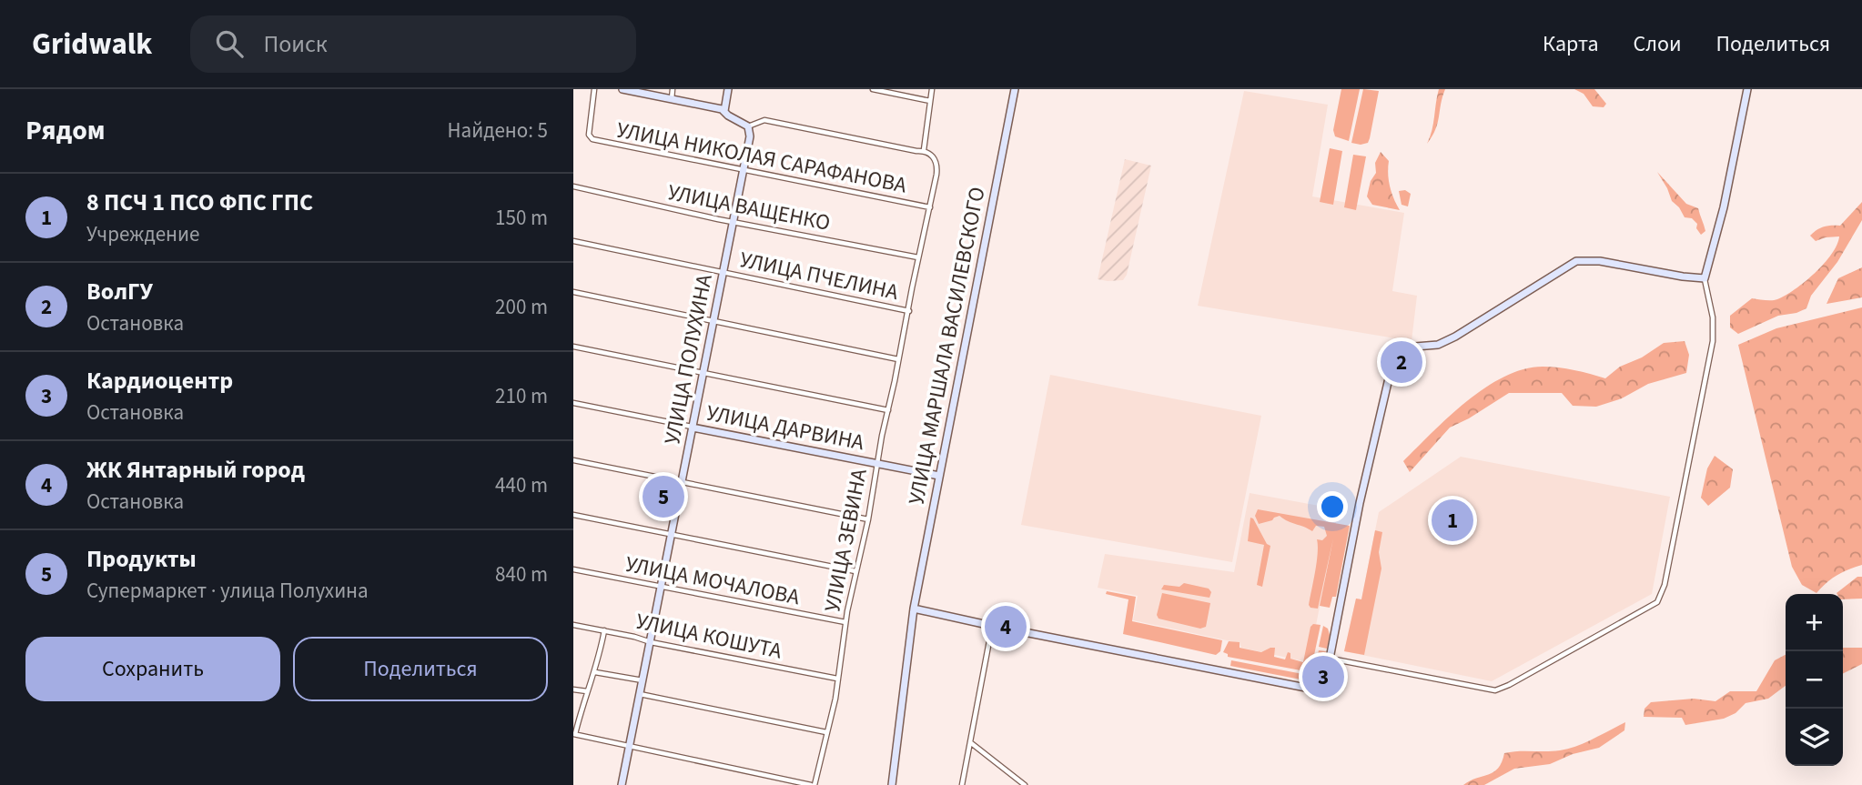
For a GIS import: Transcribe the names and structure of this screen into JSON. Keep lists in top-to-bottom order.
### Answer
{
  "streets": {
    "street": [
      "УЛИЦА НИКОЛАЯ САРАФАНОВА",
      "УЛИЦА ВАЩЕНКО",
      "УЛИЦА ПЧЕЛИНА",
      "УЛИЦА МАРШАЛА ВАСИЛЕВСКОГО",
      "УЛИЦА ПОЛУХИНА",
      "УЛИЦА ДАРВИНА",
      "УЛИЦА ЗЕВИНА",
      "УЛИЦА МОЧАЛОВА",
      "УЛИЦА КОШУТА"
    ]
  },
  "crossings": [
    ["УЛИЦА НИКОЛАЯ САРАФАНОВА", "УЛИЦА ПОЛУХИНА"],
    ["УЛИЦА НИКОЛАЯ САРАФАНОВА", "УЛИЦА ЗЕВИНА"],
    ["УЛИЦА ВАЩЕНКО", "УЛИЦА ПОЛУХИНА"],
    ["УЛИЦА ВАЩЕНКО", "УЛИЦА ЗЕВИНА"],
    ["УЛИЦА ПЧЕЛИНА", "УЛИЦА ПОЛУХИНА"],
    ["УЛИЦА ПЧЕЛИНА", "УЛИЦА ЗЕВИНА"],
    ["УЛИЦА МАРШАЛА ВАСИЛЕВСКОГО", "УЛИЦА ДАРВИНА"],
    ["УЛИЦА ПОЛУХИНА", "УЛИЦА ДАРВИНА"],
    ["УЛИЦА ПОЛУХИНА", "УЛИЦА МОЧАЛОВА"],
    ["УЛИЦА ПОЛУХИНА", "УЛИЦА КОШУТА"],
    ["УЛИЦА ДАРВИНА", "УЛИЦА ЗЕВИНА"],
    ["УЛИЦА ЗЕВИНА", "УЛИЦА МОЧАЛОВА"],
    ["УЛИЦА ЗЕВИНА", "УЛИЦА КОШУТА"]
  ],
  "page": {
    "header": "Gridwalk",
    "search": "Поиск",
    "nav": ["Карта", "Слои", "Поделиться"],
    "heading": ["Рядом", "Найдено: 5"],
    "list": [
      {
        "mark": "1",
        "name": "8 ПСЧ 1 ПСО ФПС ГПС",
        "note": "Учреждение",
        "value": "150 m"
      },
      {
        "mark": "2",
        "name": "ВолГУ",
        "note": "Остановка",
        "value": "200 m"
      },
      {
        "mark": "3",
        "name": "Кардиоцентр",
        "note": "Остановка",
        "value": "210 m"
      },
      {
        "mark": "4",
        "name": "ЖК Янтарный город",
        "note": "Остановка",
        "value": "440 m"
      },
      {
        "mark": "5",
        "name": "Продукты",
        "note": "Супермаркет · улица Полухина",
        "value": "840 m"
      }
    ],
    "pins": [
      "2",
      "5",
      "1",
      "4",
      "3"
    ],
    "map_buttons": ["+", "−"],
    "buttons": ["Сохранить", "Поделиться"]
  }
}
